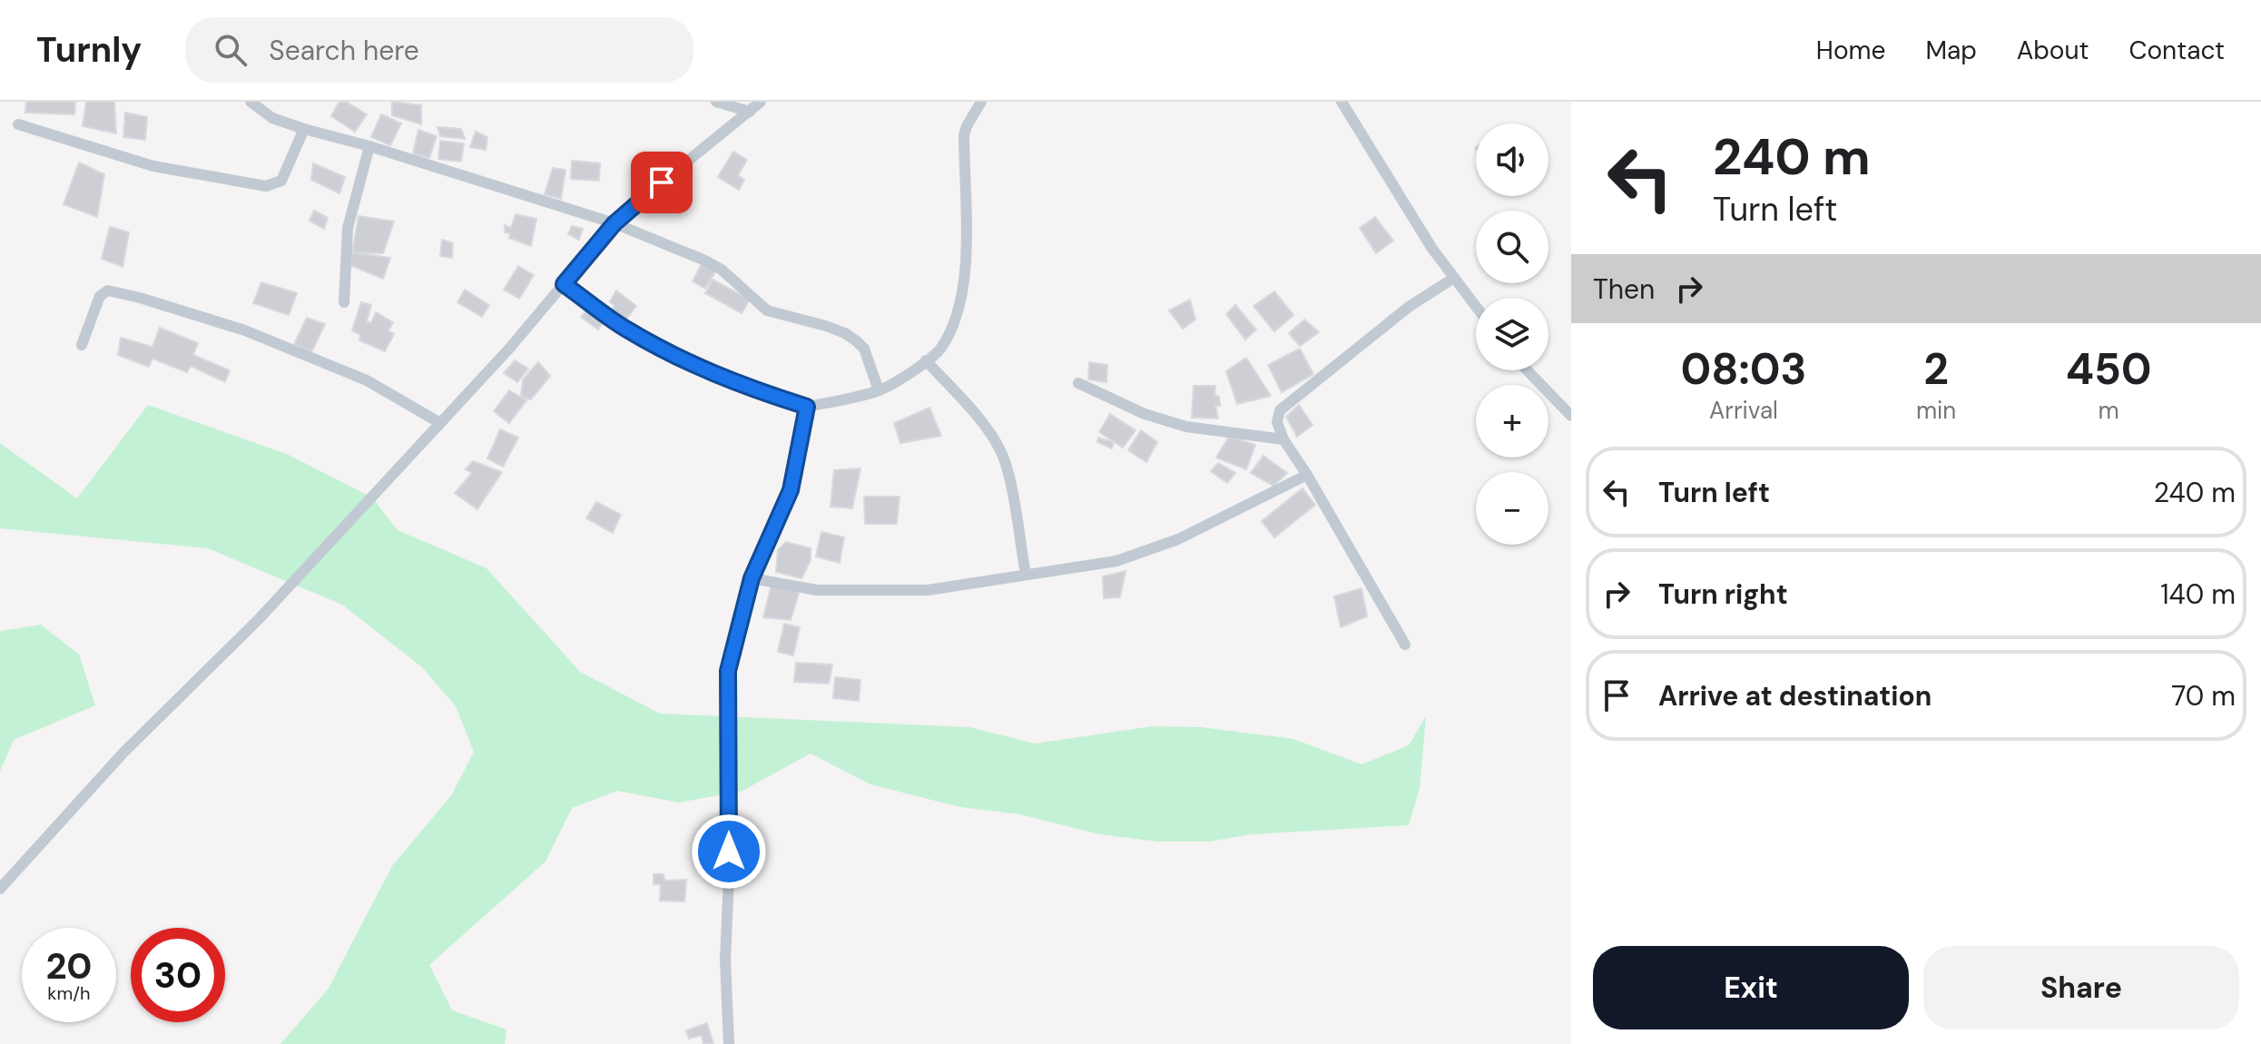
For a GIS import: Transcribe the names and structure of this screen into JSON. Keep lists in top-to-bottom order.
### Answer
{
  "page": {
    "header": "Turnly",
    "search": "Search here",
    "nav": [
      "Home",
      "Map",
      "About",
      "Contact"
    ],
    "turn": ["240 m", "Turn left"],
    "map_buttons": ["+", "−"],
    "then": "Then",
    "eta": [
      "08:03",
      "Arrival",
      "2",
      "min",
      "450",
      "m"
    ],
    "list": [
      {
        "name": "Turn left",
        "value": "240 m"
      },
      {
        "name": "Turn right",
        "value": "140 m"
      },
      {
        "name": "Arrive at destination",
        "value": "70 m"
      }
    ],
    "speed": "20 km/h",
    "limit": "30",
    "buttons": ["Exit", "Share"]
  }
}
